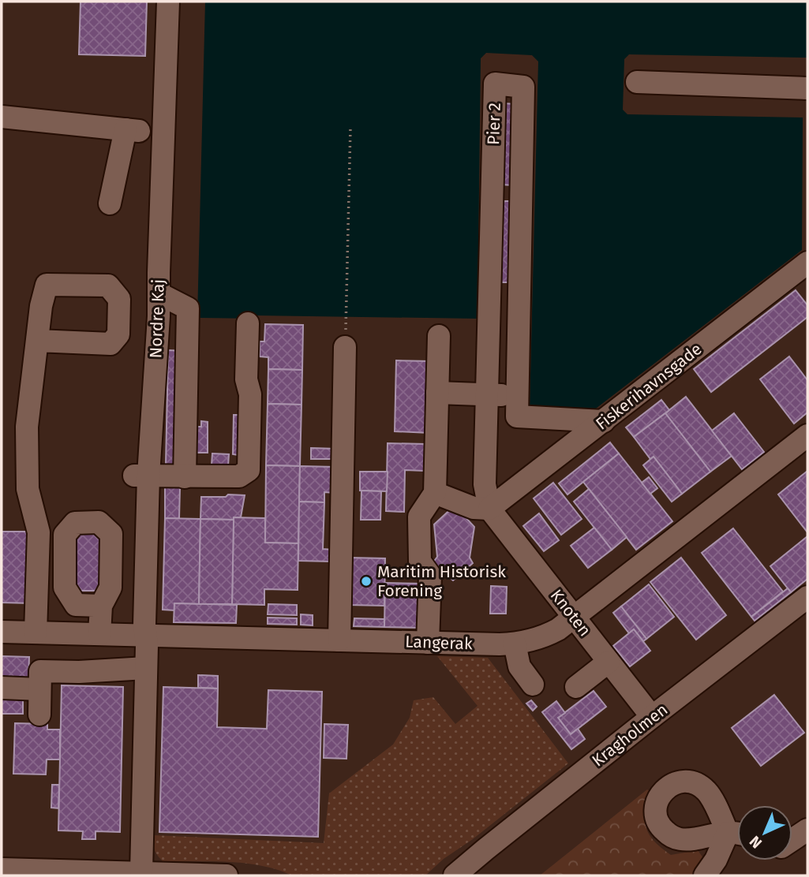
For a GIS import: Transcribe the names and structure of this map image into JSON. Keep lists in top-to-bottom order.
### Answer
{
  "streets": {
    "street": [
      "Pier 2",
      "Nordre Kaj",
      "Fiskerihavnsgade",
      "Knoten",
      "Langerak",
      "Kragholmen"
    ]
  },
  "crossings": [
    ["Pier 2", "Fiskerihavnsgade"],
    ["Pier 2", "Knoten"],
    ["Nordre Kaj", "Langerak"],
    ["Fiskerihavnsgade", "Knoten"],
    ["Knoten", "Langerak"],
    ["Knoten", "Kragholmen"]
  ],
  "places": ["Maritim Historisk Forening"],
  "north": "bottom left"
}
